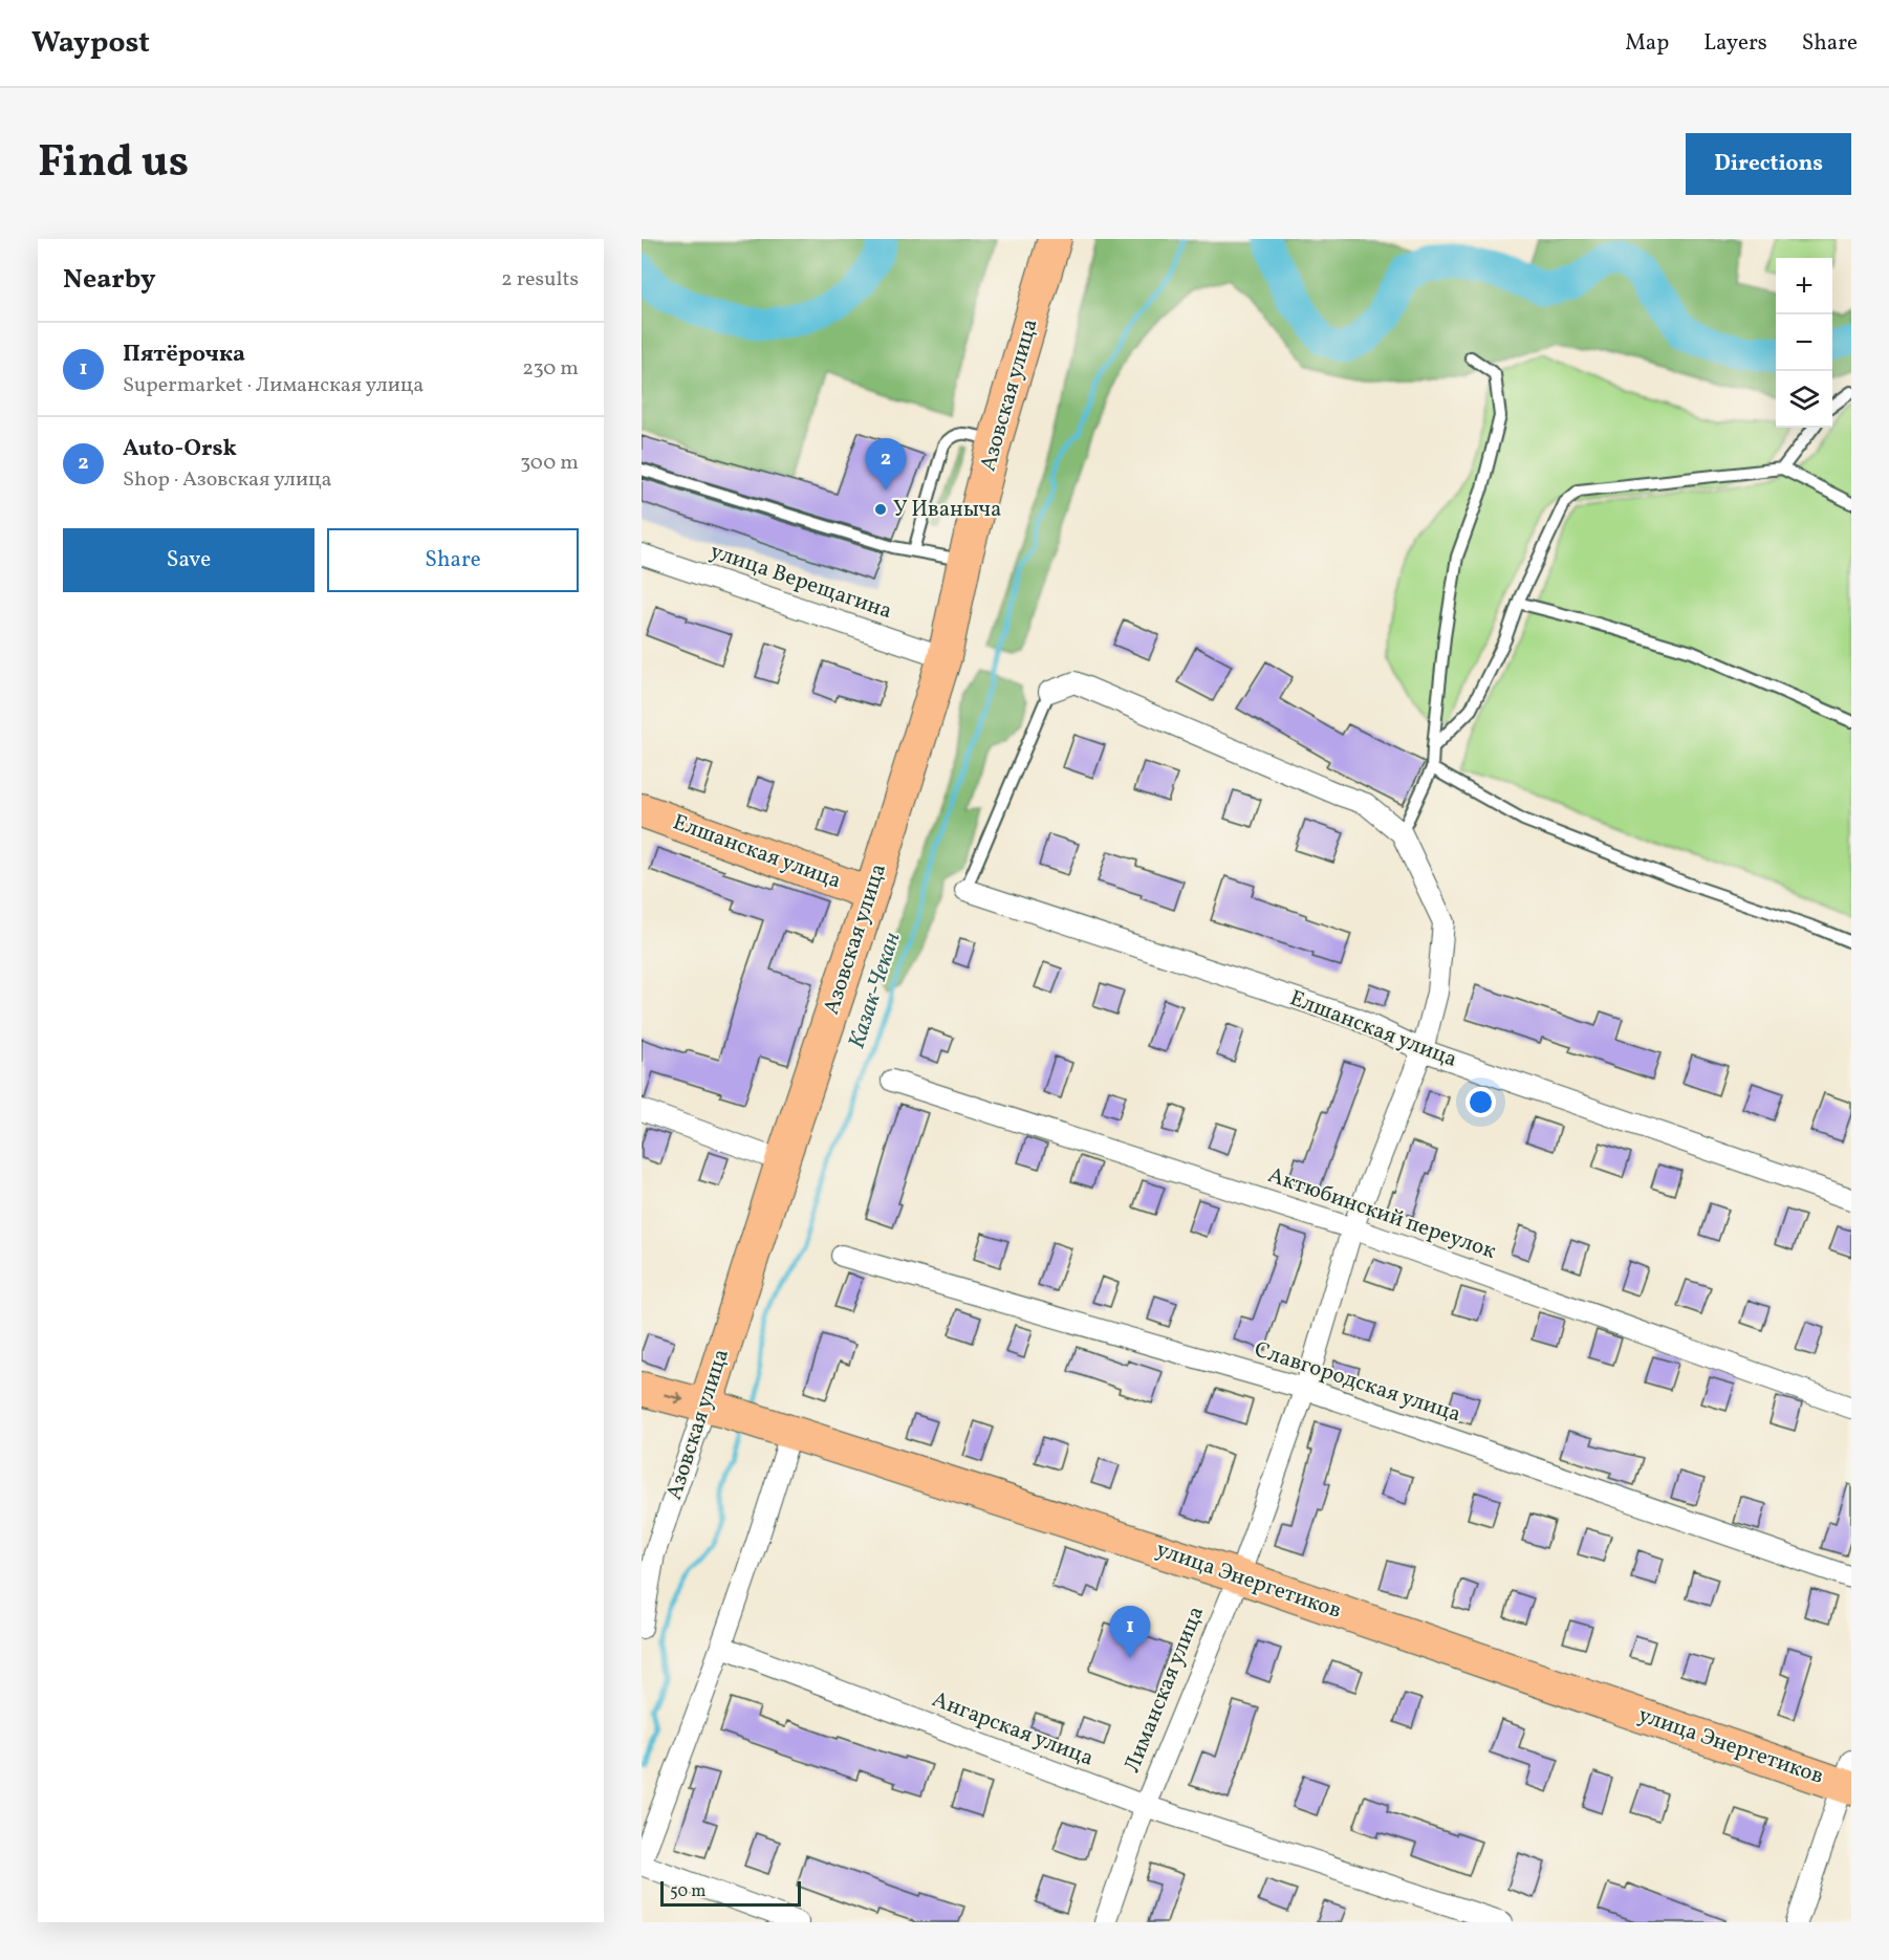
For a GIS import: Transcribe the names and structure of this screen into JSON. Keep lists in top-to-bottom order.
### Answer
{
  "streets": {
    "main road": ["Азовская улица", "Елшанская улица", "улица Энергетиков"],
    "street": [
      "улица Верещагина",
      "Актюбинский переулок",
      "Славгородская улица",
      "Лиманская улица",
      "Ангарская улица"
    ]
  },
  "crossings": [
    ["Азовская улица", "улица Верещагина"],
    ["Азовская улица", "Елшанская улица"],
    ["Азовская улица", "улица Энергетиков"],
    ["Елшанская улица", "Лиманская улица"],
    ["Актюбинский переулок", "Лиманская улица"],
    ["Славгородская улица", "Лиманская улица"],
    ["улица Энергетиков", "Лиманская улица"],
    ["Лиманская улица", "Ангарская улица"]
  ],
  "water": ["Казак-Чекан"],
  "places": ["У Иваныча"],
  "scale_bar": "50 m",
  "page": {
    "header": "Waypost",
    "nav": ["Map", "Layers", "Share"],
    "title": "Find us",
    "buttons": [
      "Directions",
      ["Save", "Share"]
    ],
    "heading": ["Nearby", "2 results"],
    "map_buttons": ["+", "−"],
    "list": [
      {
        "mark": "1",
        "name": "Пятёрочка",
        "note": "Supermarket · Лиманская улица",
        "value": "230 m"
      },
      {
        "mark": "2",
        "name": "Auto-Orsk",
        "note": "Shop · Азовская улица",
        "value": "300 m"
      }
    ],
    "pins": ["2", "1"],
    "scale": "50 m"
  }
}
